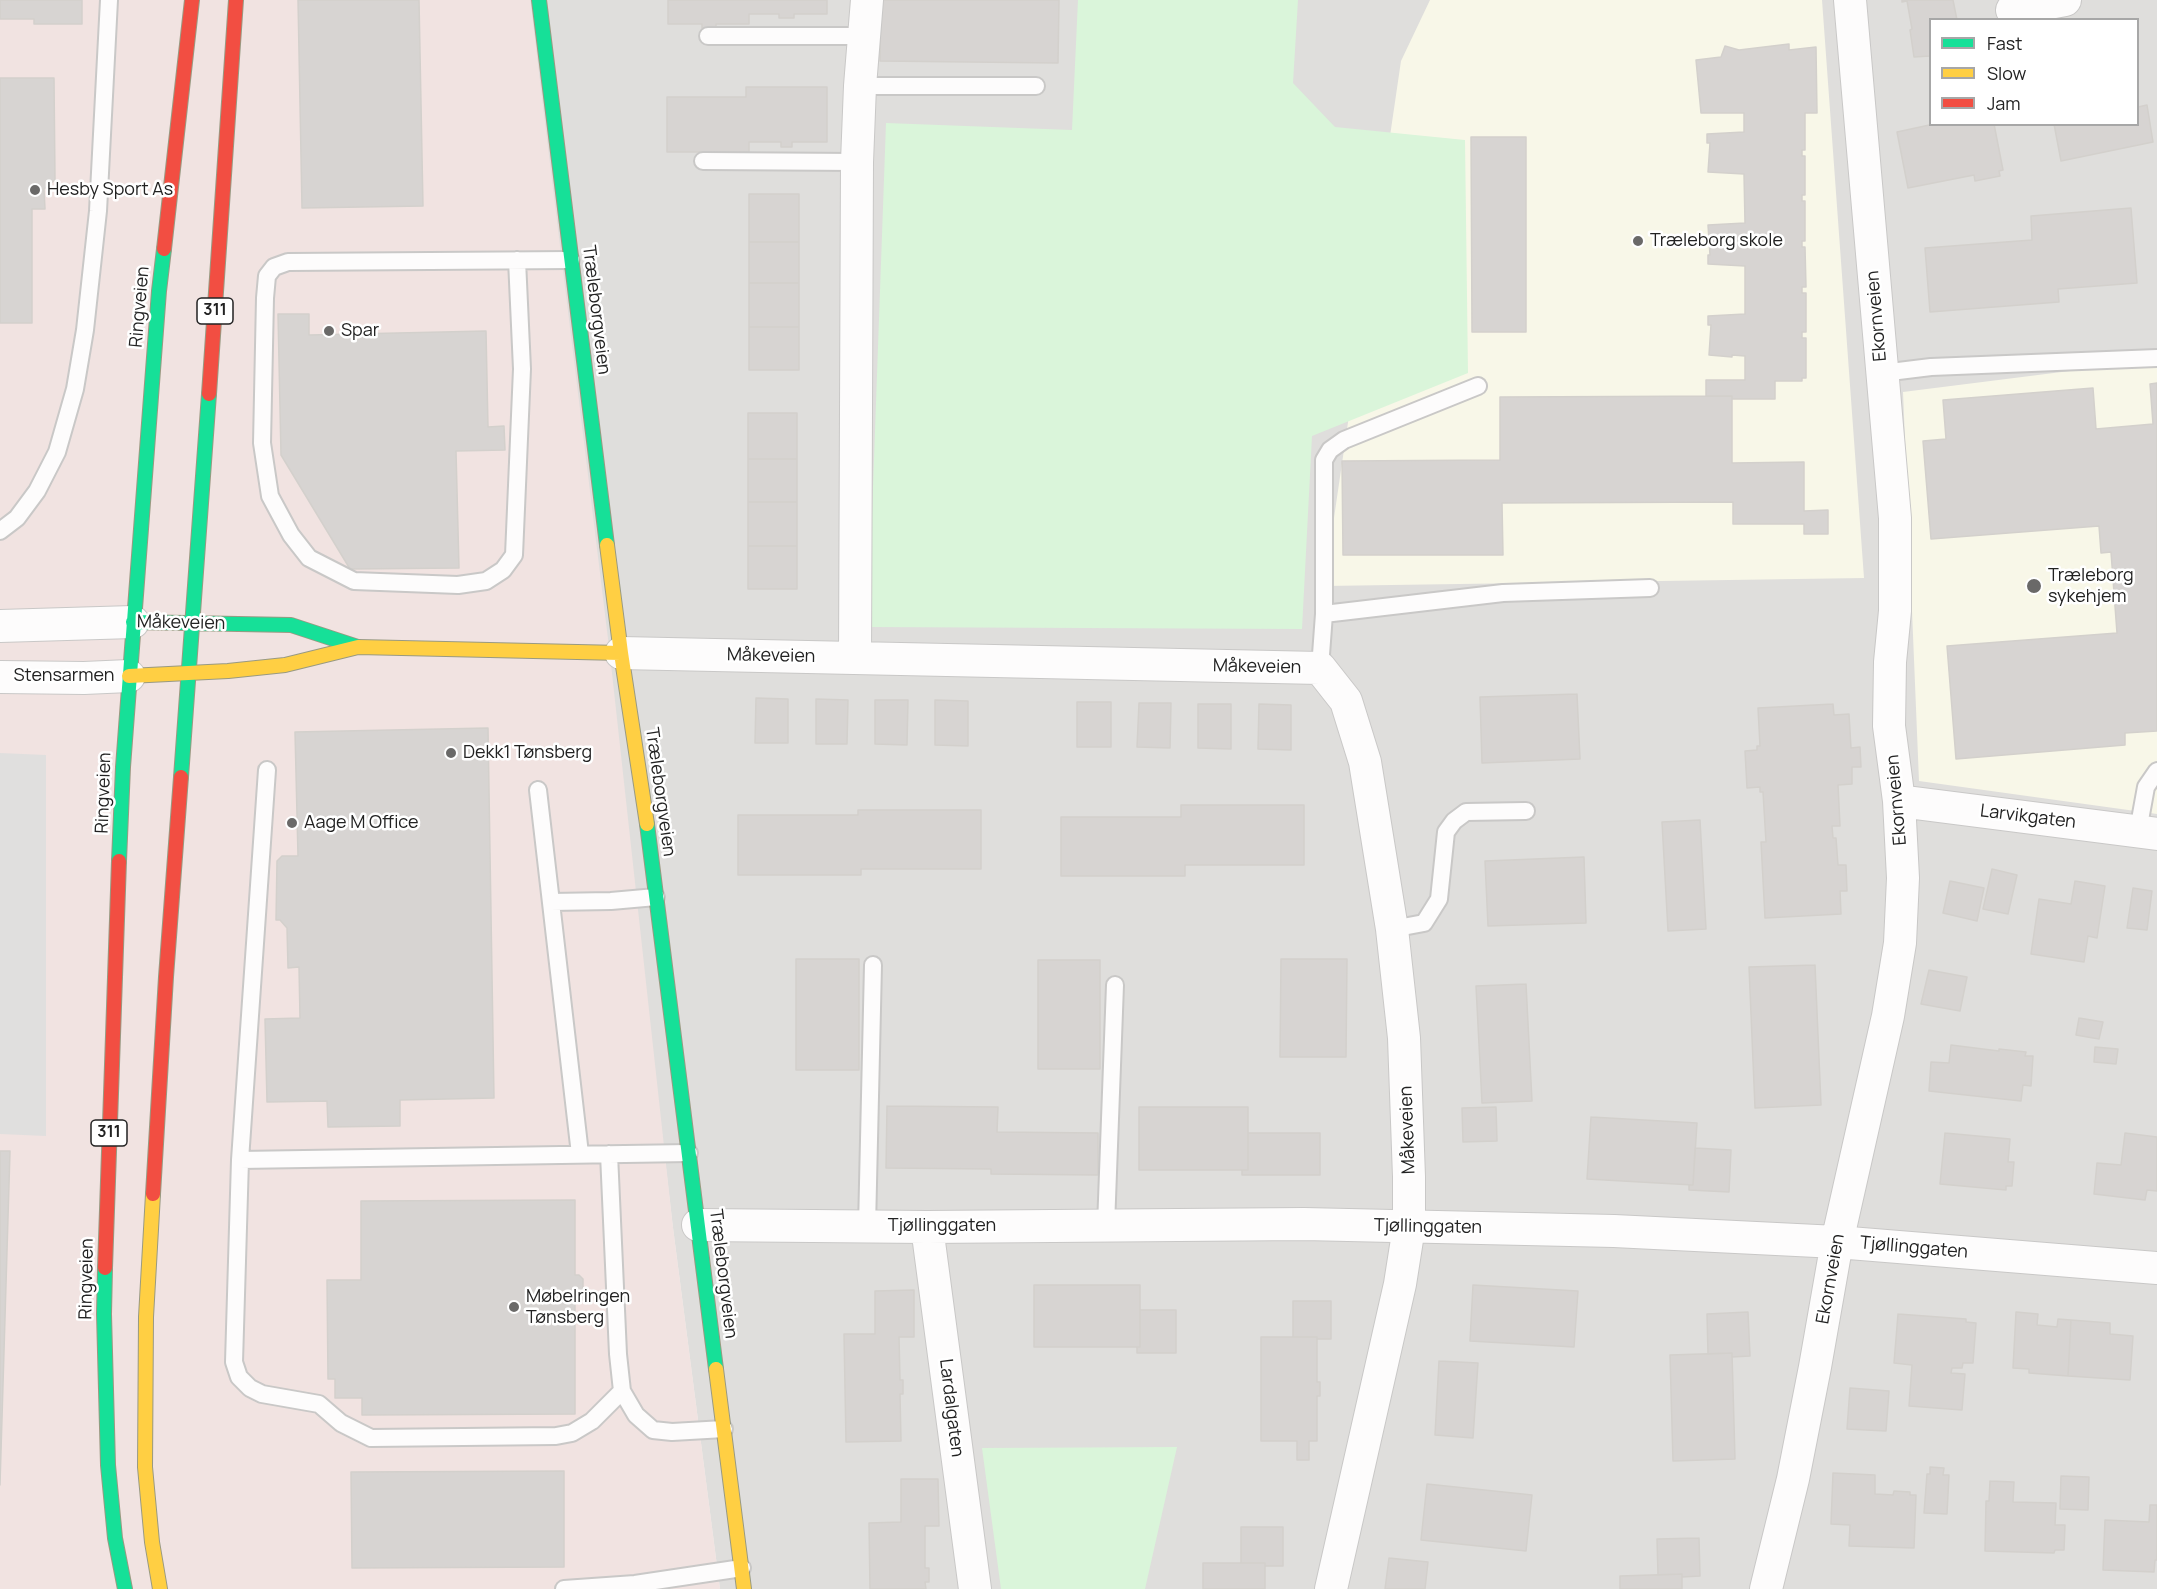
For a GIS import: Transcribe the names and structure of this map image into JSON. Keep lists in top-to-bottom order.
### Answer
{
  "streets": {
    "main road": [
      "Ringveien",
      "Træleborgveien",
      "311",
      "Måkeveien"
    ],
    "street": [
      "Ekornveien",
      "Stensarmen",
      "Larvikgaten",
      "Tjøllinggaten",
      "Lardalgaten"
    ]
  },
  "crossings": [
    ["Ringveien", "Måkeveien"],
    ["Ringveien", "Stensarmen"],
    ["Træleborgveien", "Måkeveien"],
    ["Træleborgveien", "Tjøllinggaten"],
    ["311", "Måkeveien"],
    ["Ekornveien", "Larvikgaten"],
    ["Ekornveien", "Tjøllinggaten"],
    ["Måkeveien", "Stensarmen"],
    ["Måkeveien", "Tjøllinggaten"],
    ["Tjøllinggaten", "Lardalgaten"]
  ],
  "places": [
    "Hesby Sport As",
    "Træleborg skole",
    "Spar",
    "Træleborg sykehjem",
    "Dekk1 Tønsberg",
    "Aage M Office",
    "Møbelringen Tønsberg"
  ],
  "legend": ["Fast", "Slow", "Jam"]
}
